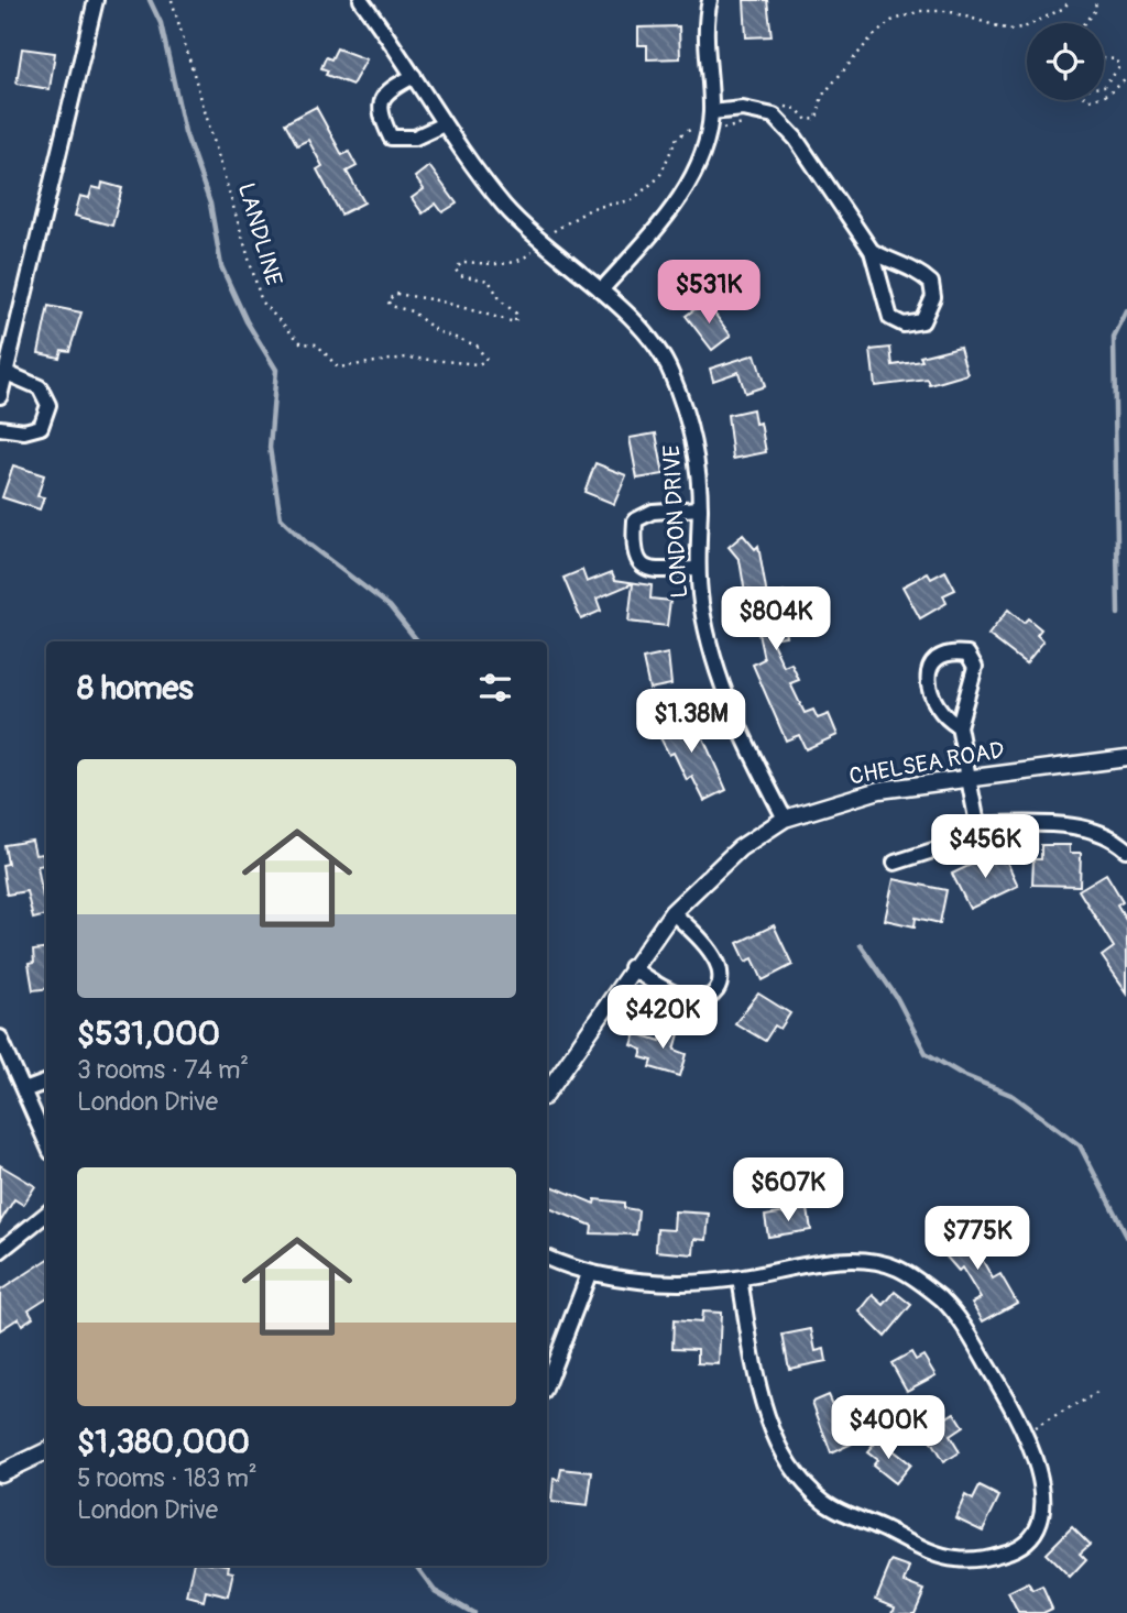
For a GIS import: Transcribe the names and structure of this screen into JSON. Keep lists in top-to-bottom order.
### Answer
{
  "streets": {
    "street": ["LONDON DRIVE", "CHELSEA ROAD"],
    "path": ["LANDLINE"]
  },
  "crossings": [
    ["LONDON DRIVE", "CHELSEA ROAD"]
  ],
  "page": {
    "price": [
      "$531K",
      "$804K",
      "$1.38M",
      "$456K",
      "$420K",
      "$607K",
      "$775K",
      "$400K"
    ],
    "heading": "8 homes",
    "list": [
      {
        "name": "$531,000",
        "note": "3 rooms · 74 m² · London Drive"
      },
      {
        "name": "$1,380,000",
        "note": "5 rooms · 183 m² · London Drive"
      }
    ]
  }
}
